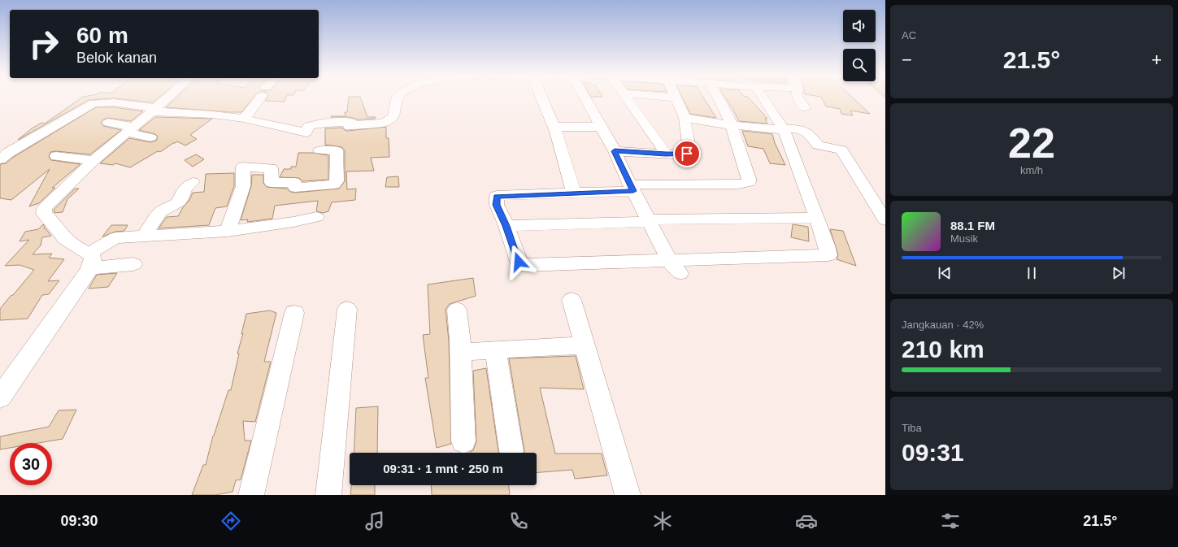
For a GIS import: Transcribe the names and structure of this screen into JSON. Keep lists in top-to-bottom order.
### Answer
{
  "page": {
    "tile": [
      "AC",
      ["22", "km/h"],
      ["Jangkauan · 42%", "210 km"],
      ["Tiba", "09:31"]
    ],
    "turn": ["60 m", "Belok kanan"],
    "heat": ["−", "21.5°", "+"],
    "song": ["88.1 FM", "Musik"],
    "limit": "30",
    "trip": "09:31 · 1 mnt · 250 m",
    "tabs": ["09:30", "21.5°"]
  }
}
